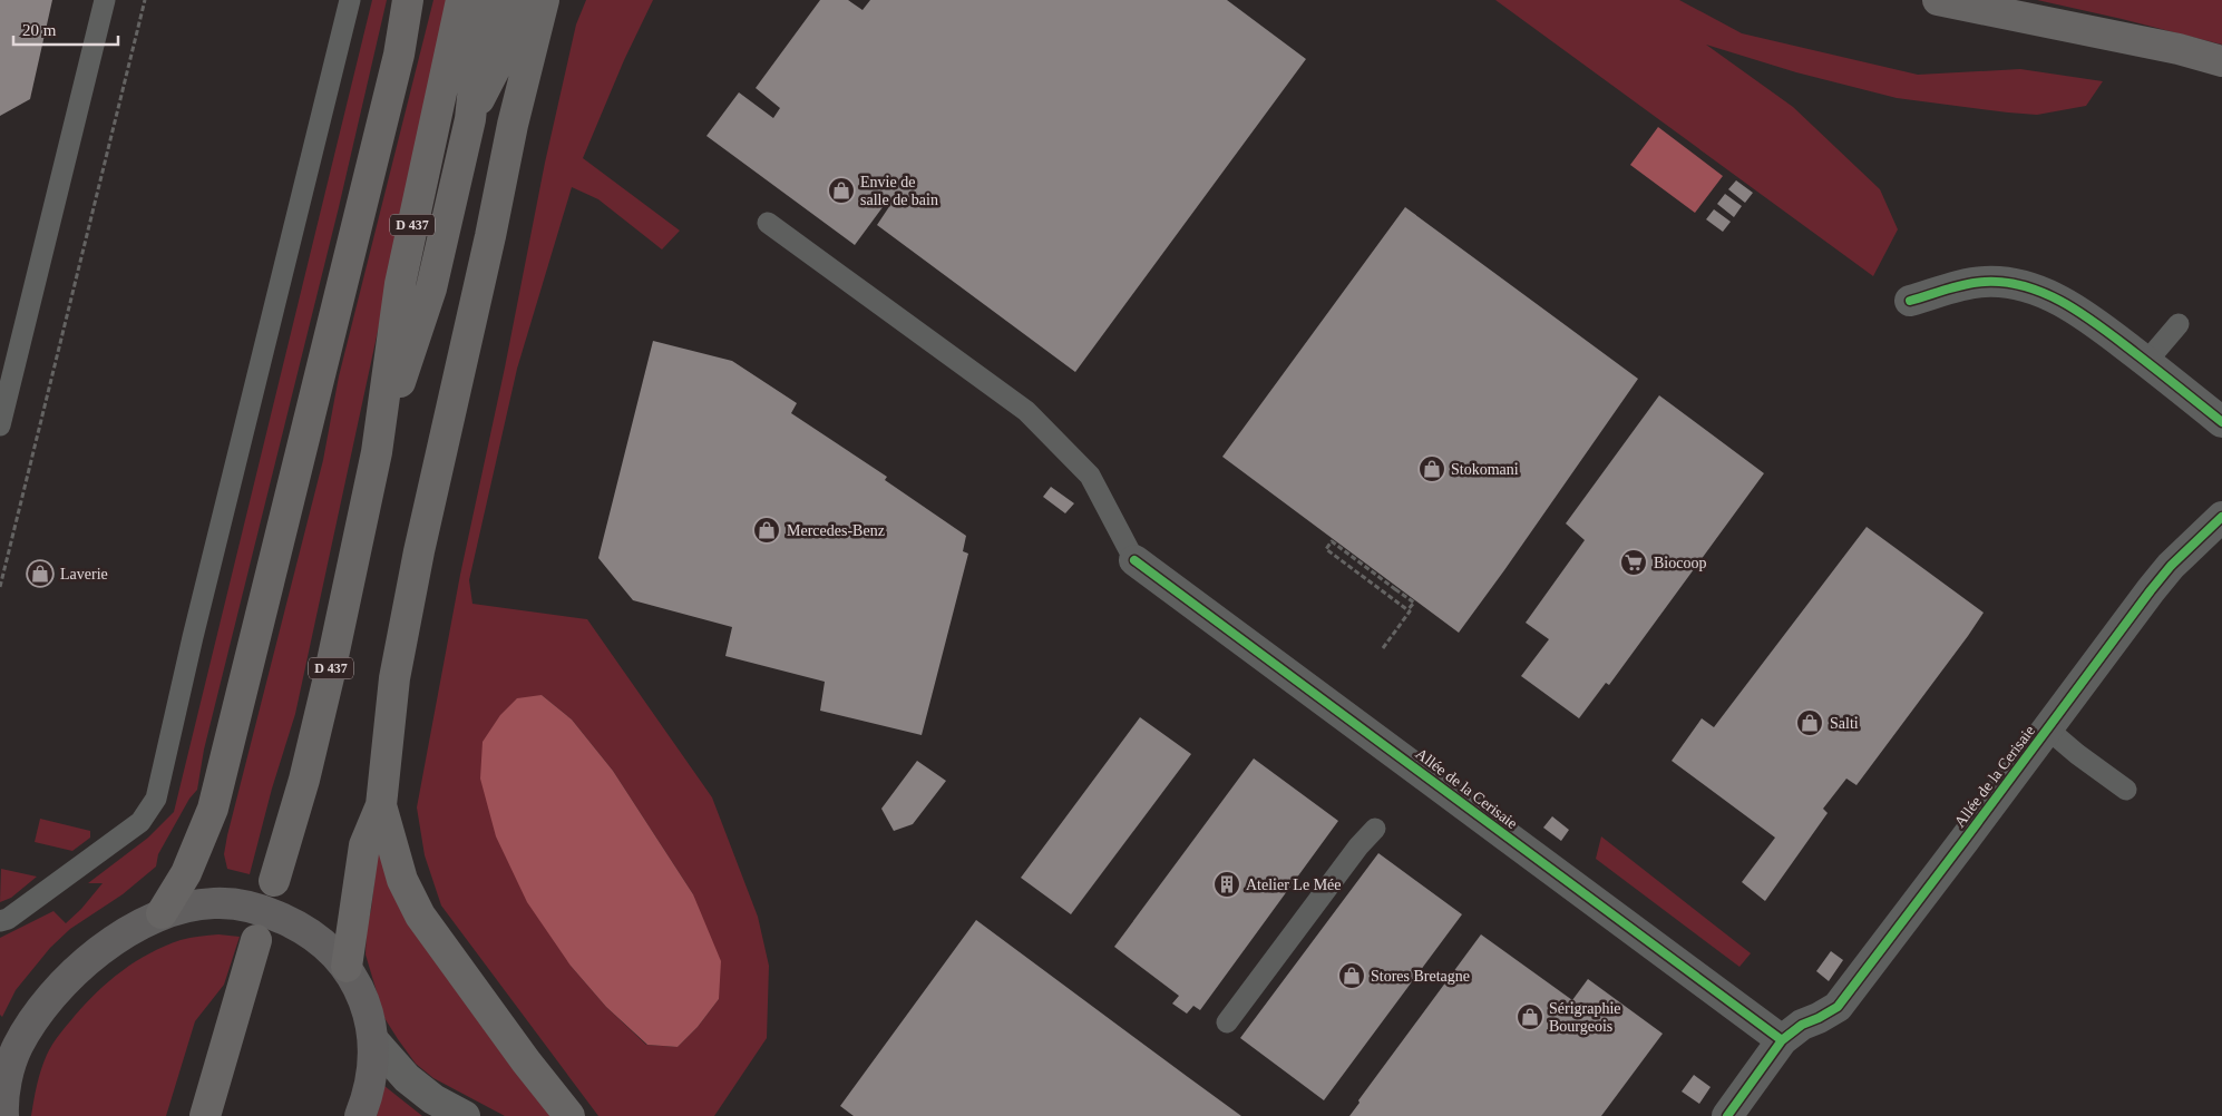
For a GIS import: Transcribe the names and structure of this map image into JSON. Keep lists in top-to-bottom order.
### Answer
{
  "streets": {
    "highway": ["D 437"],
    "street": ["Allée de la Cerisaie"]
  },
  "places": {
    "shop": [
      "Envie de salle de bain",
      "Stokomani",
      "Mercedes-Benz",
      "Laverie",
      "Salti",
      "Stores Bretagne",
      "Sérigraphie Bourgeois"
    ],
    "supermarket": ["Biocoop"],
    "building": ["Atelier Le Mée"]
  },
  "scale_bar": "20 m"
}
